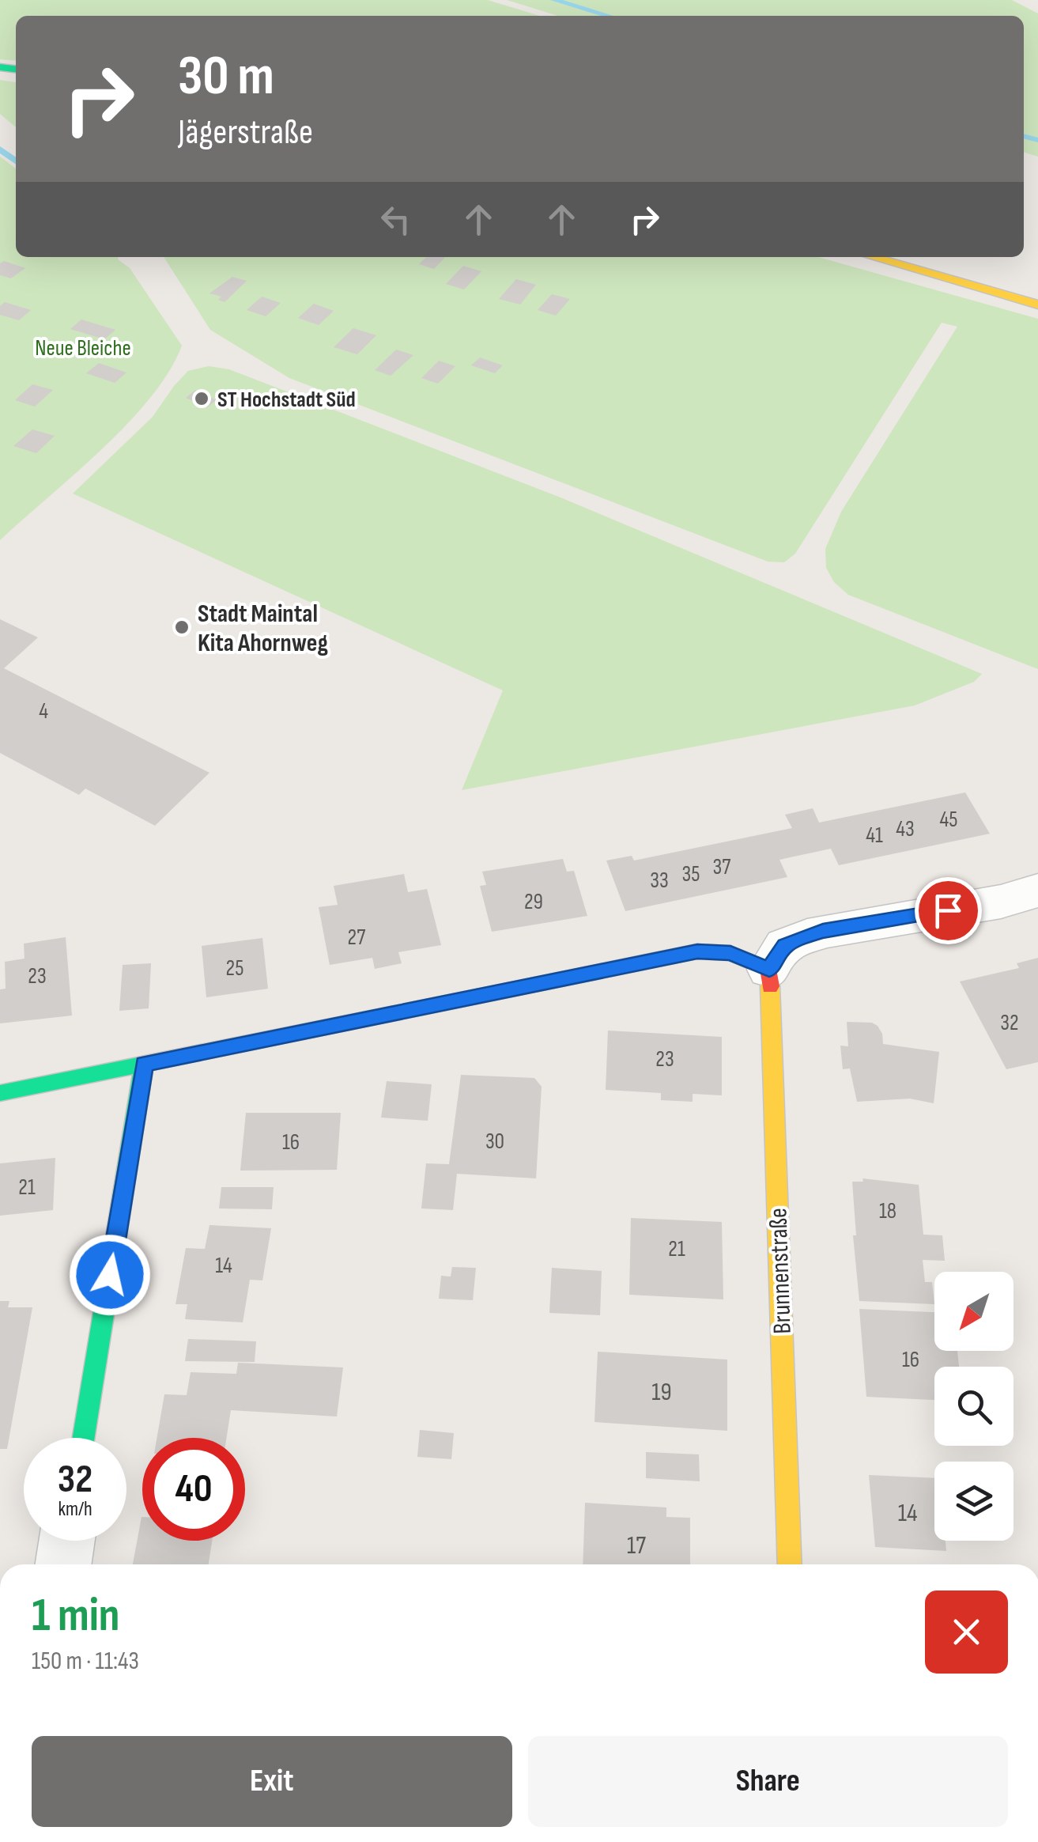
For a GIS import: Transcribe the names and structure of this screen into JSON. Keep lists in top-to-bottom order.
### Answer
{
  "streets": {
    "street": ["Brunnenstraße"]
  },
  "parks": ["Neue Bleiche"],
  "places": ["ST Hochstadt Süd", "Stadt Maintal Kita Ahornweg"],
  "house_numbers": [
    "4",
    "45",
    "43",
    "41",
    "37",
    "35",
    "33",
    "29",
    "27",
    "25",
    "23",
    "32",
    "23",
    "30",
    "16",
    "21",
    "18",
    "21",
    "14",
    "16",
    "19",
    "14",
    "17"
  ],
  "north": "bottom left",
  "page": {
    "turn": ["30 m", "Jägerstraße"],
    "speed": "32 km/h",
    "limit": "40",
    "heading": ["1 min", "150 m · 11:43"],
    "buttons": ["Exit", "Share"]
  }
}
